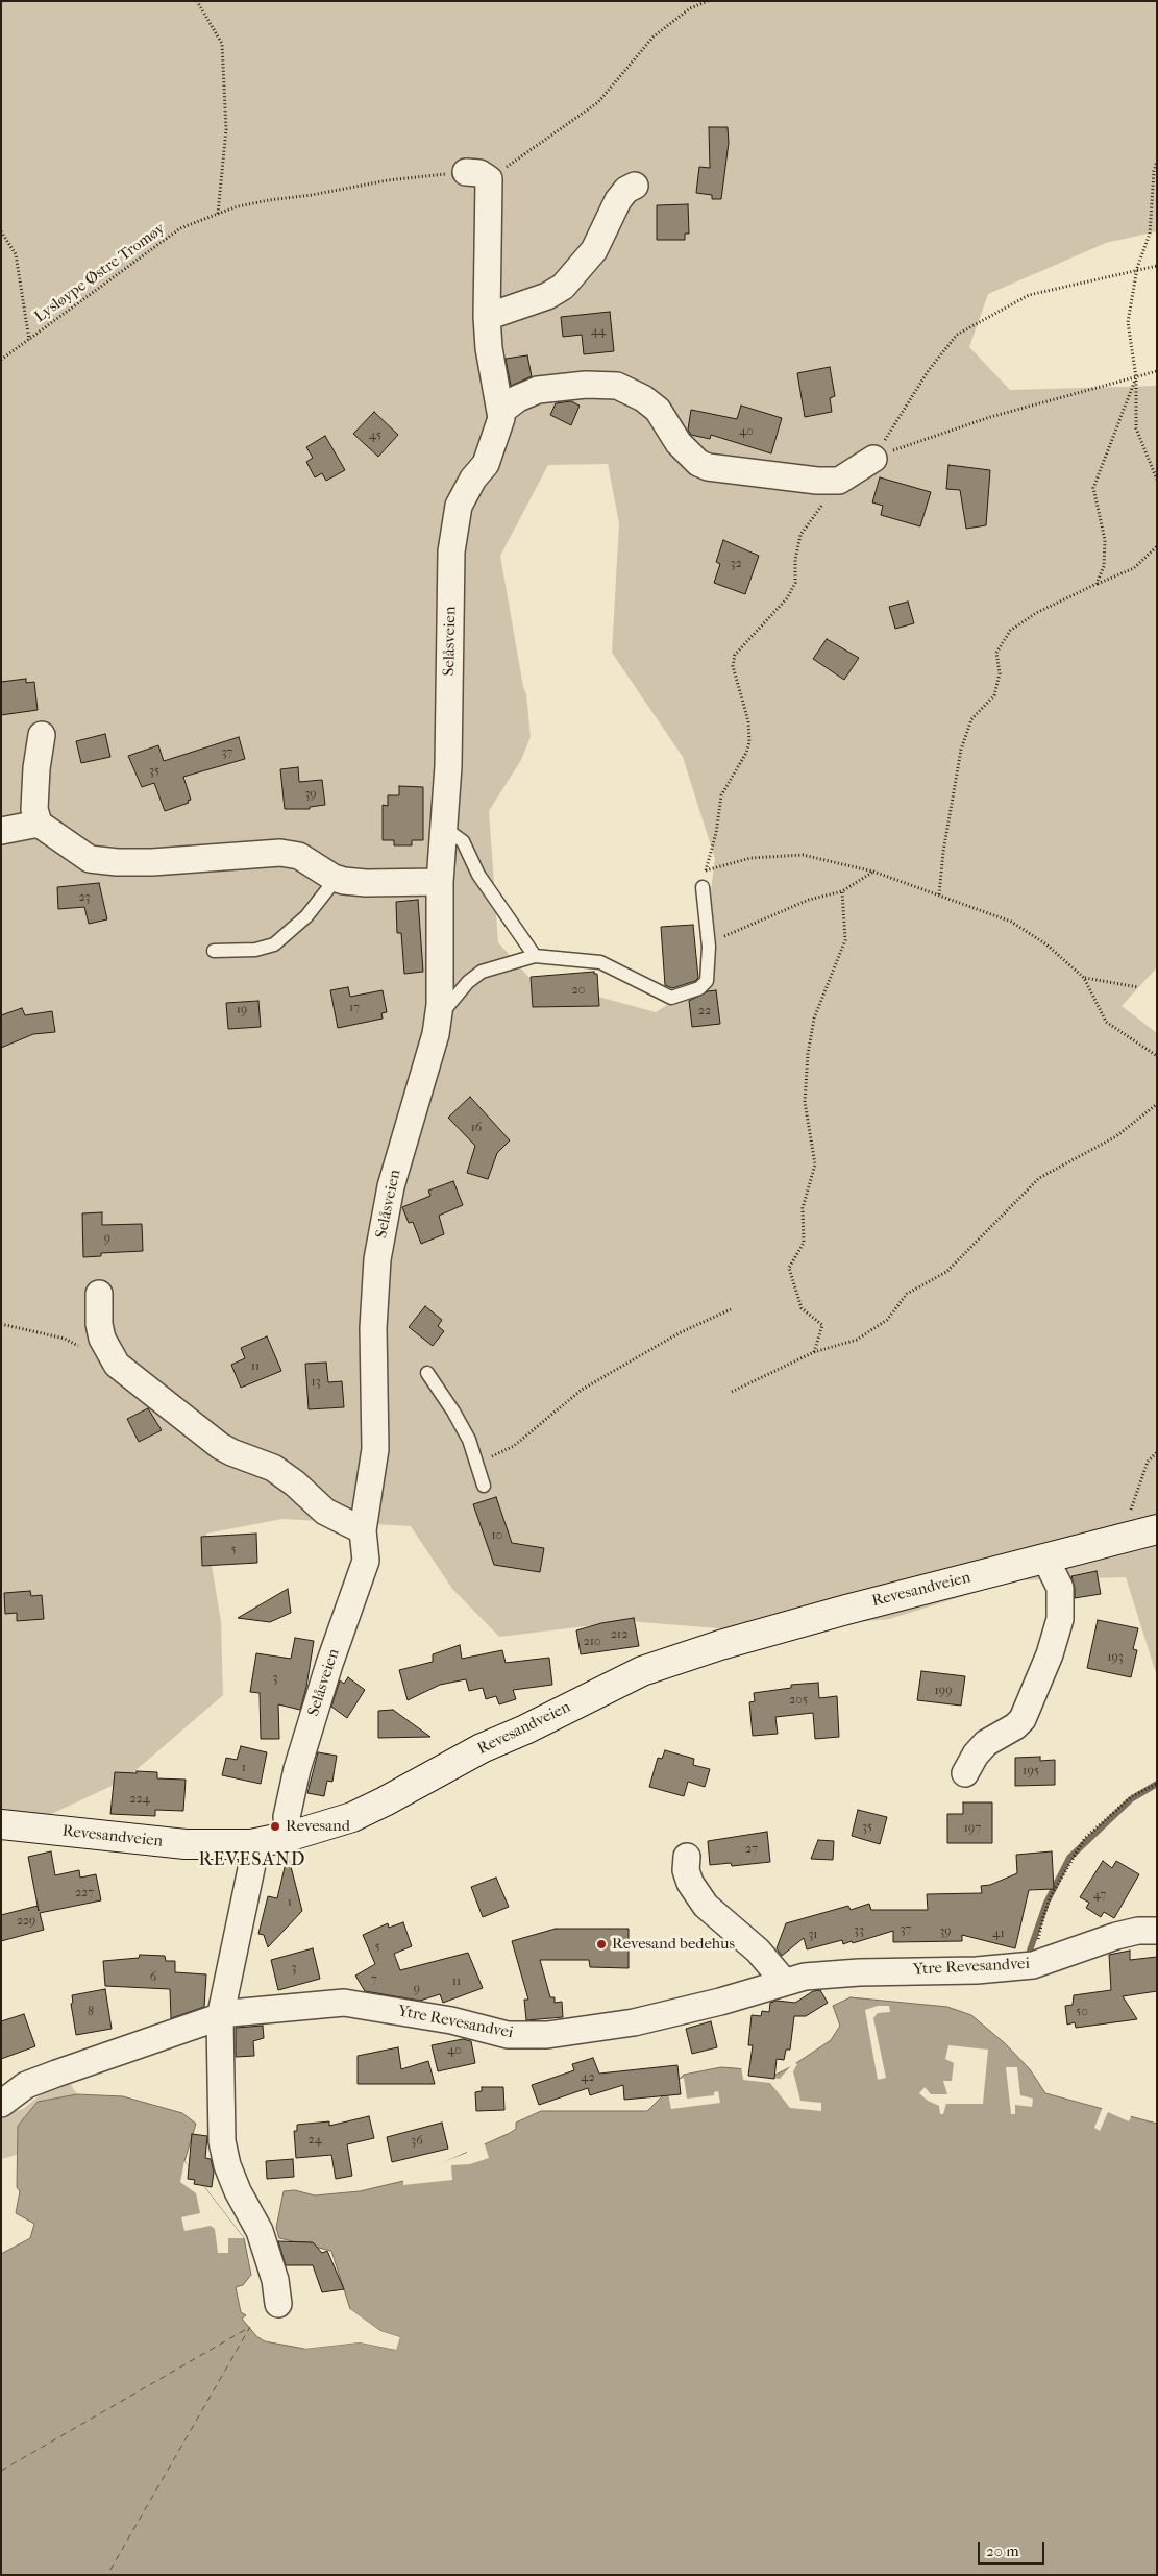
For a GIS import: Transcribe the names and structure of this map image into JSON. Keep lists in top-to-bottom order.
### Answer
{
  "streets": {
    "main road": ["Revesandveien"],
    "street": ["Selåsveien", "Ytre Revesandvei"],
    "path": ["Lysløype Østre Tromøy"]
  },
  "crossings": [
    ["Lysløype Østre Tromøy", "Selåsveien"],
    ["Selåsveien", "Revesandveien"]
  ],
  "districts": ["REVESAND"],
  "places": ["Revesand", "Revesand bedehus"],
  "house_numbers": [
    "44",
    "40",
    "45",
    "32",
    "37",
    "35",
    "39",
    "23",
    "20",
    "17",
    "19",
    "22",
    "16",
    "9",
    "11",
    "13",
    "10",
    "5",
    "212",
    "210",
    "193",
    "3",
    "199",
    "205",
    "1",
    "195",
    "224",
    "35",
    "197",
    "27",
    "227",
    "47",
    "1",
    "229",
    "37",
    "33",
    "39",
    "41",
    "31",
    "5",
    "3",
    "6",
    "7",
    "11",
    "9",
    "8",
    "50",
    "40",
    "42",
    "24",
    "36"
  ],
  "scale_bar": "20 m"
}
